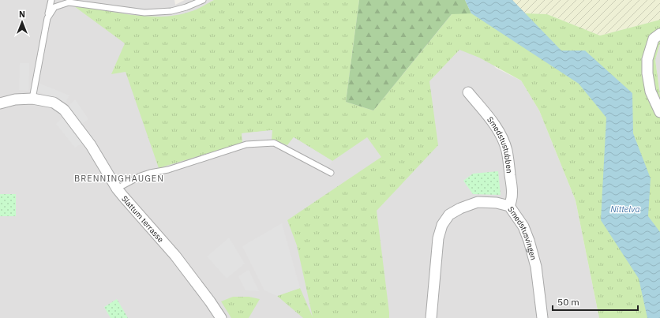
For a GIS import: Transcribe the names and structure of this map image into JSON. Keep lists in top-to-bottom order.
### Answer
{
  "streets": {
    "street": ["Smedstustubben", "Slattum terrasse", "Smedstusvingen"]
  },
  "crossings": [
    ["Smedstustubben", "Smedstusvingen"]
  ],
  "districts": ["BRENNINGHAUGEN"],
  "water": ["Nittelva"],
  "scale_bar": "50 m",
  "north": "top"
}
